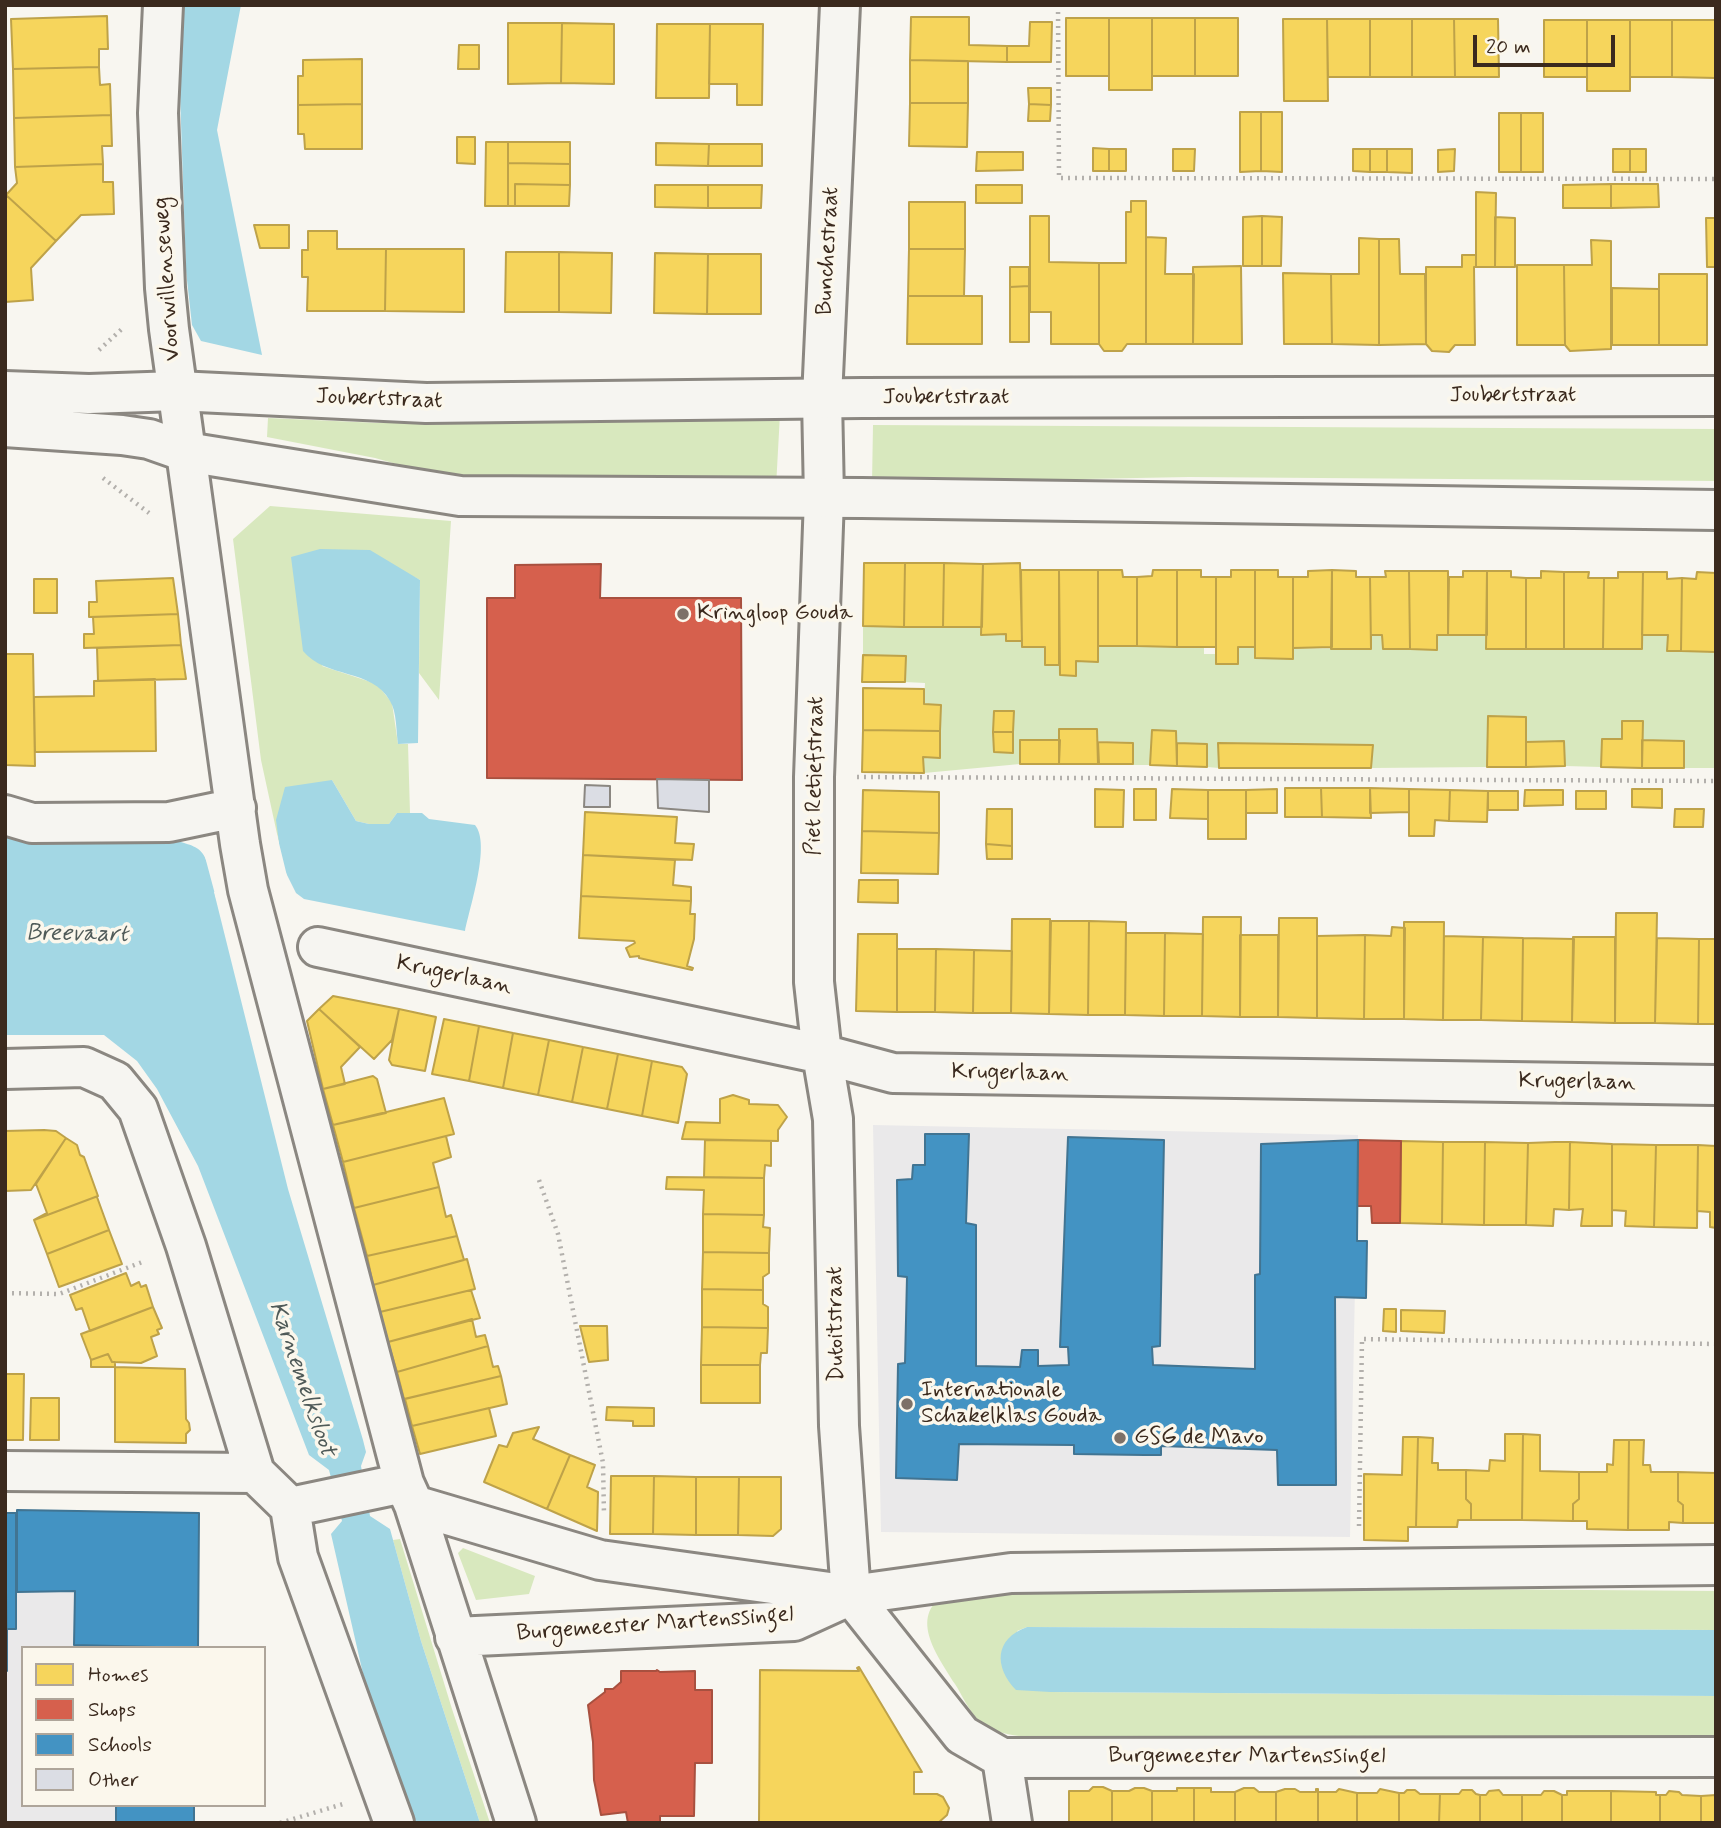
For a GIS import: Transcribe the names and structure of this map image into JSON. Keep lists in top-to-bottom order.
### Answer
{
  "streets": {
    "street": [
      "Bunchestraat",
      "Voorwillenseweg",
      "Joubertstraat",
      "Piet Retiefstraat",
      "Krugerlaan",
      "Dutoitstraat",
      "Burgemeester Martenssingel"
    ]
  },
  "crossings": [
    ["Bunchestraat", "Joubertstraat"],
    ["Bunchestraat", "Piet Retiefstraat"],
    ["Voorwillenseweg", "Joubertstraat"],
    ["Voorwillenseweg", "Burgemeester Martenssingel"],
    ["Piet Retiefstraat", "Krugerlaan"],
    ["Piet Retiefstraat", "Dutoitstraat"],
    ["Krugerlaan", "Dutoitstraat"],
    ["Dutoitstraat", "Burgemeester Martenssingel"]
  ],
  "water": ["Breevaart", "Karnemelksloot"],
  "places": ["Kringloop Gouda", "Internationale Schakelklas Gouda", "GSG de Mavo"],
  "legend": [
    "Homes",
    "Shops",
    "Schools",
    "Other"
  ],
  "scale_bar": "20 m"
}
